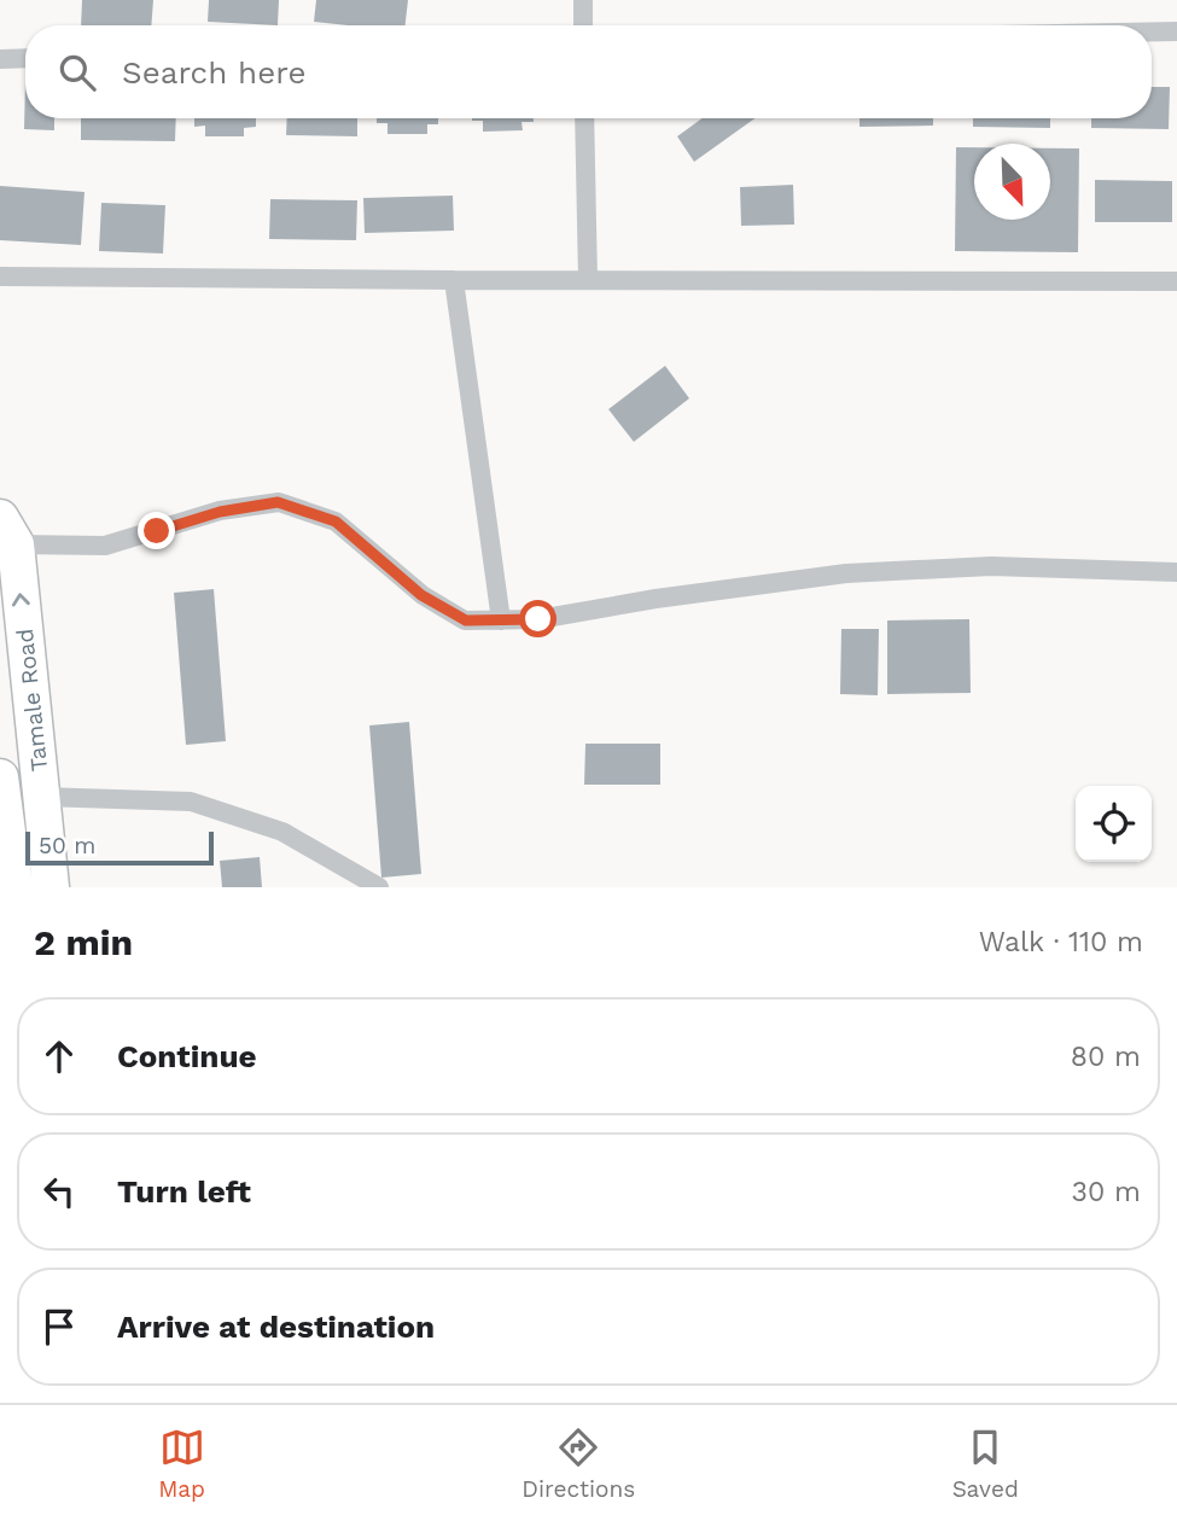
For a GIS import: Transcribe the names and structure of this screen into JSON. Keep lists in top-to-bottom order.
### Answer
{
  "streets": {
    "highway": ["Tamale Road"]
  },
  "one_way": ["Tamale Road"],
  "scale_bar": "50 m",
  "north": "bottom right",
  "page": {
    "search": "Search here",
    "scale": "50 m",
    "heading": ["2 min", "Walk · 110 m"],
    "list": [
      ["Continue", "80 m"],
      ["Turn left", "30 m"],
      "Arrive at destination"
    ],
    "nav": ["Map", "Directions", "Saved"]
  }
}
